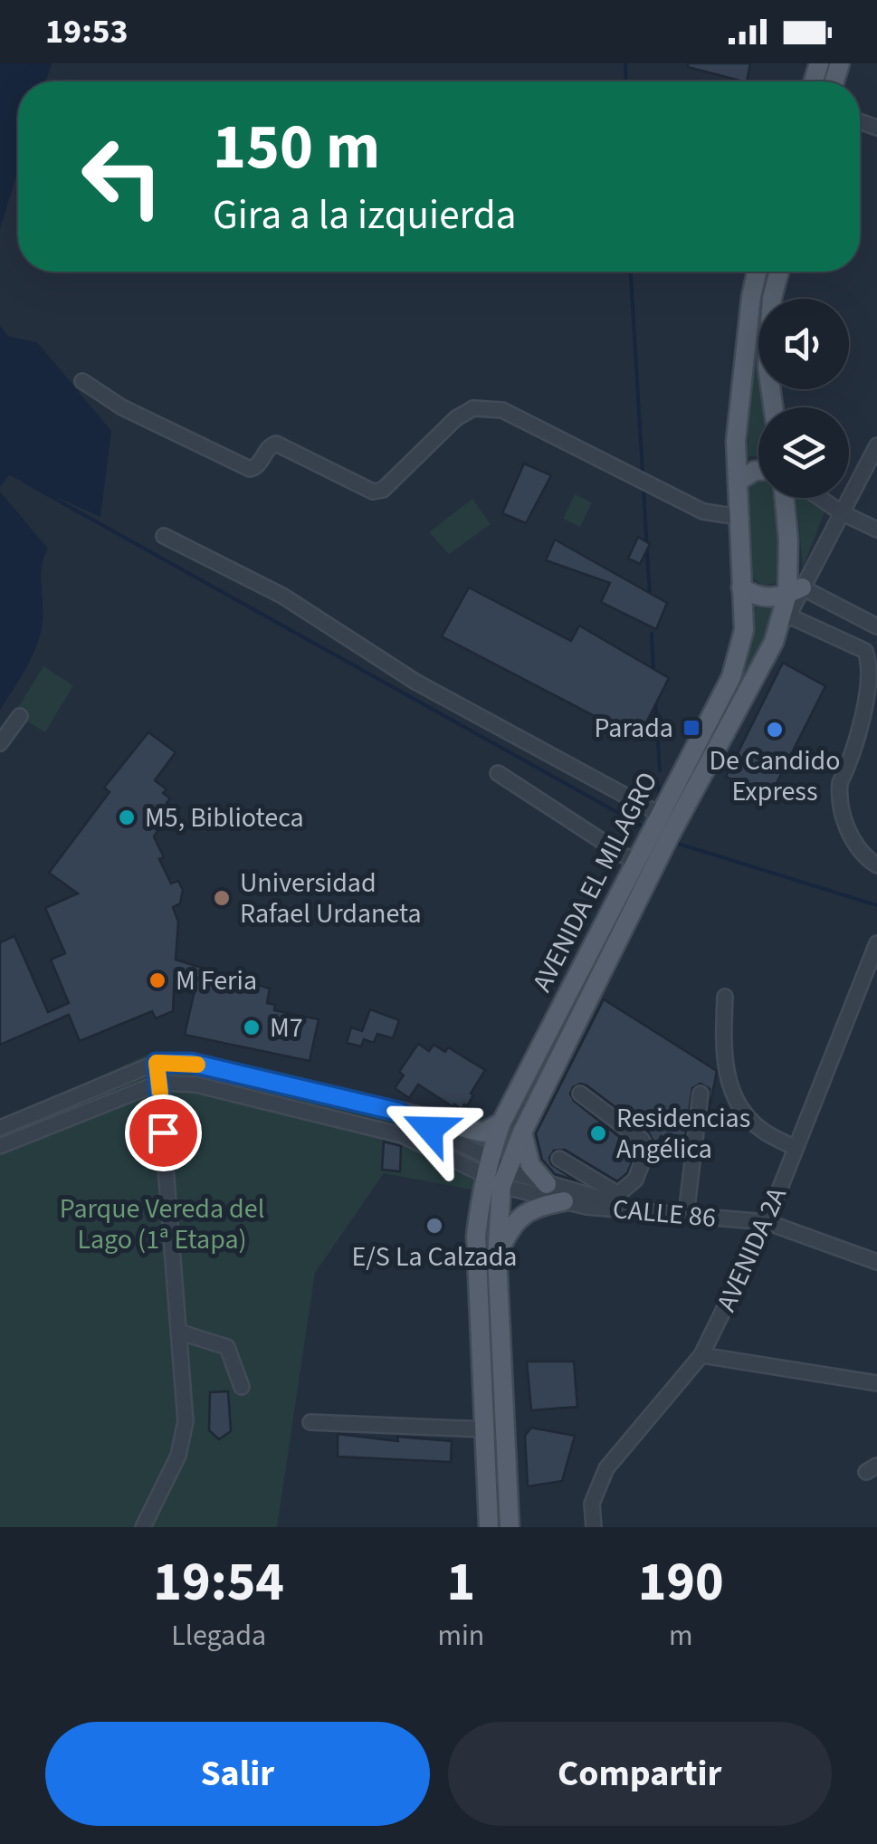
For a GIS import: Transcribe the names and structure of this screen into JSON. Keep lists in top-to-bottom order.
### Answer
{
  "streets": {
    "main road": ["AVENIDA EL MILAGRO"],
    "street": ["CALLE 86", "AVENIDA 2A"]
  },
  "crossings": [
    ["AVENIDA EL MILAGRO", "CALLE 86"],
    ["CALLE 86", "AVENIDA 2A"]
  ],
  "parks": ["Parque Vereda del Lago (1ª Etapa)"],
  "places": {
    "transit": ["Parada"],
    "other": [
      "De Candido Express",
      "M5, Biblioteca",
      "Universidad Rafael Urdaneta",
      "M Feria",
      "M7",
      "Residencias Angélica",
      "E/S La Calzada"
    ]
  },
  "page": {
    "status": "19:53",
    "turn": ["150 m", "Gira a la izquierda"],
    "eta": [
      "19:54",
      "Llegada",
      "1",
      "min",
      "190",
      "m"
    ],
    "buttons": ["Salir", "Compartir"]
  }
}
